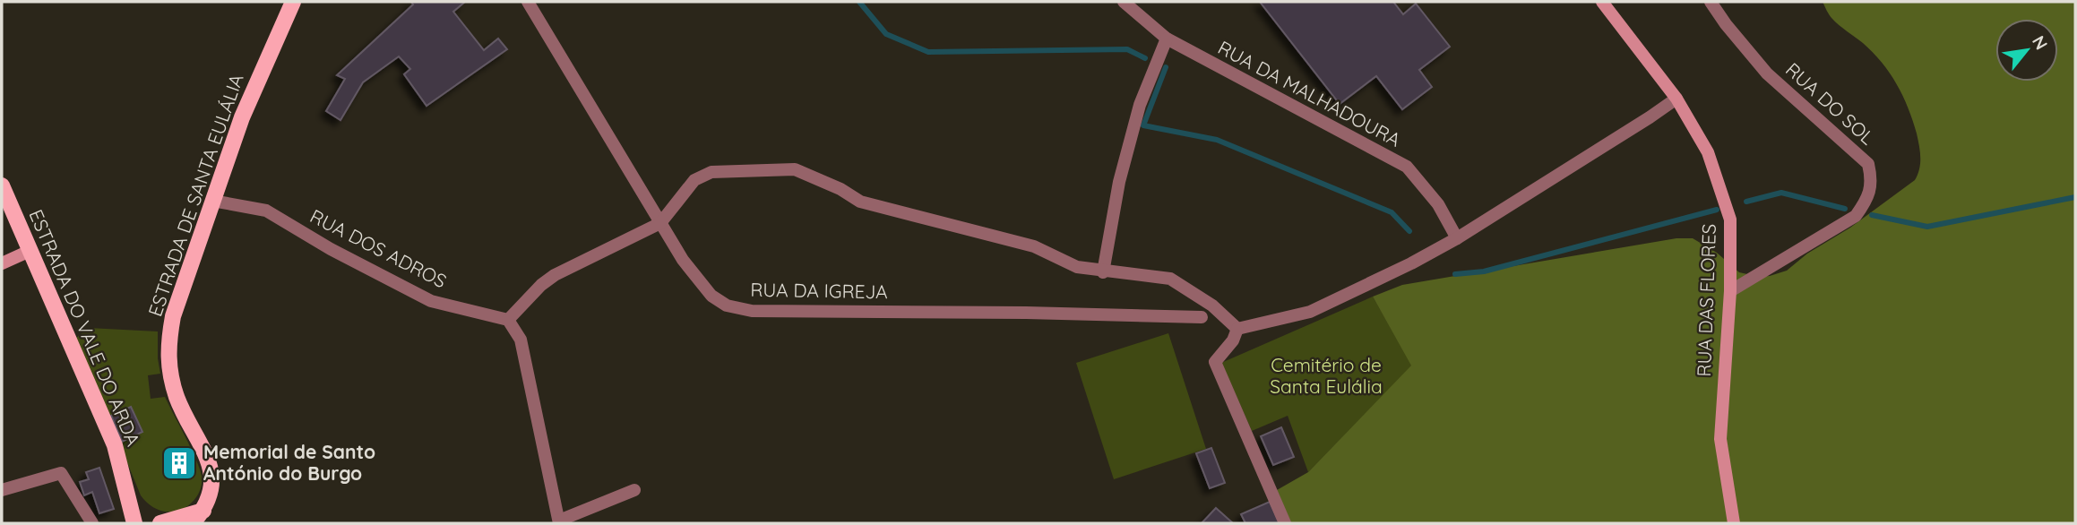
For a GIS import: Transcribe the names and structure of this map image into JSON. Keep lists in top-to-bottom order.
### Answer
{
  "streets": {
    "main road": ["ESTRADA DE SANTA EULÁLIA", "ESTRADA DO VALE DO ARDA"],
    "street": [
      "RUA DA MALHADOURA",
      "RUA DO SOL",
      "RUA DOS ADROS",
      "RUA DA IGREJA",
      "RUA DAS FLORES"
    ]
  },
  "crossings": [
    ["RUA DO SOL", "RUA DAS FLORES"],
    ["ESTRADA DE SANTA EULÁLIA", "RUA DOS ADROS"]
  ],
  "parks": ["Cemitério de Santa Eulália"],
  "places": {
    "building": ["Memorial de Santo António do Burgo"]
  },
  "north": "top right"
}
